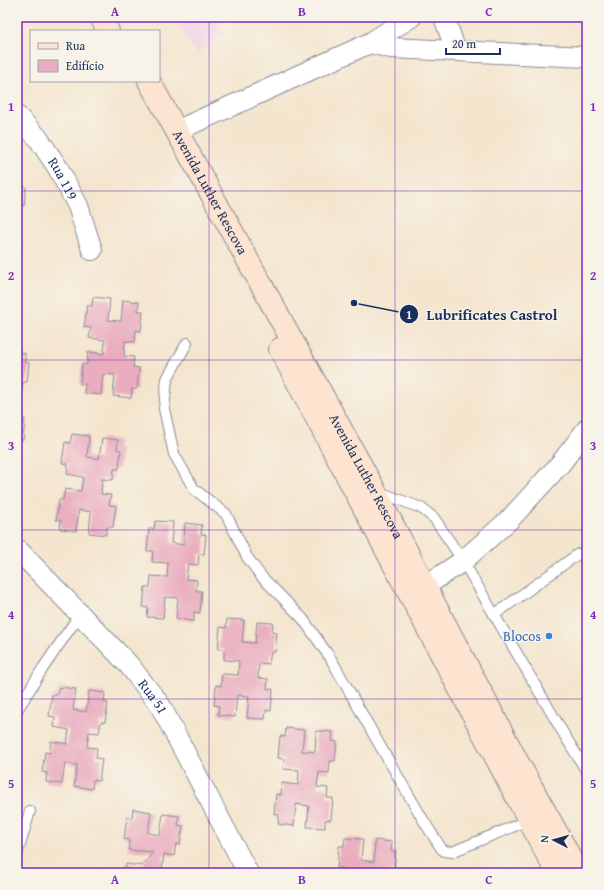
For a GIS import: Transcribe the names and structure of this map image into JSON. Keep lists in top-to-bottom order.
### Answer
{
  "streets": {
    "main road": ["Avenida Luther Rescova"],
    "street": ["Rua 119", "Rua 51"]
  },
  "places": ["Lubrificates Castrol", "Blocos"],
  "legend": ["Rua", "Edifício"],
  "scale_bar": "20 m",
  "north": "left",
  "grid": {
    "columns": ["A", "B", "C"],
    "rows": [
      "1",
      "2",
      "3",
      "4",
      "5"
    ]
  }
}
